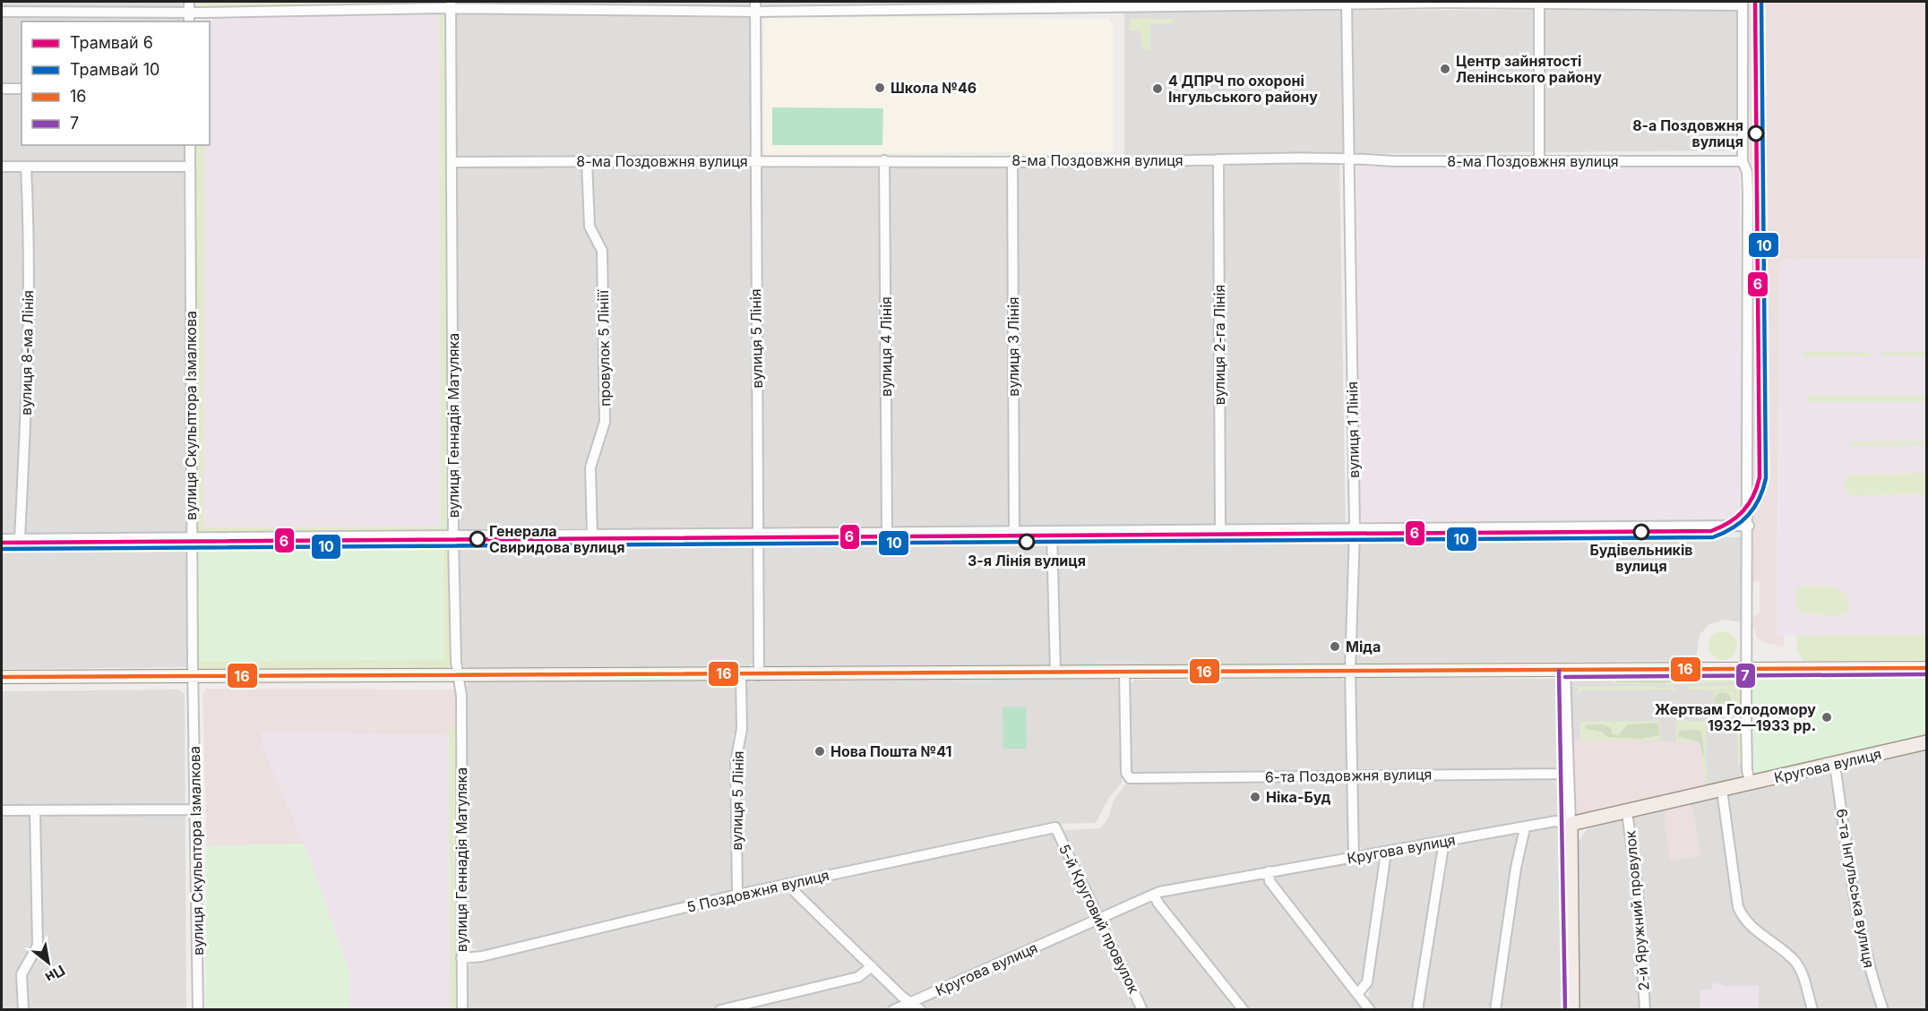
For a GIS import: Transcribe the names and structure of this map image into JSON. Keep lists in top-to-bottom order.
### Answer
{
  "streets": {
    "main road": ["Кругова вулиця"],
    "street": [
      "8-ма Поздовжня вулиця",
      "вулиця 5 Лінія",
      "вулиця 2-га Лінія",
      "вулиця 4 Лінія",
      "вулиця 3 Лінія",
      "провулок 5 Лініії",
      "вулиця 8-ма Лінія",
      "вулиця Скульптора Ізмалкова",
      "вулиця Геннадія Матуляка",
      "вулиця 1 Лінія",
      "6-та Поздовжня вулиця",
      "6-та Інгульська вулиця",
      "5 Поздовжня вулиця",
      "2-й Яружний провулок",
      "5-й Круговий провулок"
    ]
  },
  "crossings": [
    ["8-ма Поздовжня вулиця", "вулиця 5 Лінія"],
    ["8-ма Поздовжня вулиця", "вулиця 2-га Лінія"],
    ["8-ма Поздовжня вулиця", "вулиця 4 Лінія"],
    ["8-ма Поздовжня вулиця", "вулиця 3 Лінія"],
    ["8-ма Поздовжня вулиця", "провулок 5 Лініії"],
    ["8-ма Поздовжня вулиця", "вулиця Геннадія Матуляка"],
    ["8-ма Поздовжня вулиця", "вулиця 1 Лінія"],
    ["вулиця 5 Лінія", "5 Поздовжня вулиця"],
    ["вулиця Геннадія Матуляка", "5 Поздовжня вулиця"],
    ["вулиця 1 Лінія", "Кругова вулиця"],
    ["вулиця 1 Лінія", "6-та Поздовжня вулиця"],
    ["Кругова вулиця", "6-та Інгульська вулиця"],
    ["Кругова вулиця", "2-й Яружний провулок"],
    ["Кругова вулиця", "5-й Круговий провулок"],
    ["5 Поздовжня вулиця", "5-й Круговий провулок"]
  ],
  "places": [
    "Центр зайнятості Ленінського району",
    "Школа №46",
    "4 ДПРЧ по охороні Інгульського району",
    "8-а Поздовжня вулиця",
    "Будівельників вулиця",
    "Генерала Свиридова вулиця",
    "3-я Лінія вулиця",
    "Міда",
    "Жертвам Голодомору 1932—1933 рр.",
    "Нова Пошта №41",
    "Ніка-Буд"
  ],
  "lines": [
    "tram line 6",
    "tram line 10",
    "transit line 16",
    "transit line 7"
  ],
  "legend": [
    "Трамвай 6",
    "Трамвай 10",
    "16",
    "7"
  ],
  "north": "bottom right"
}
